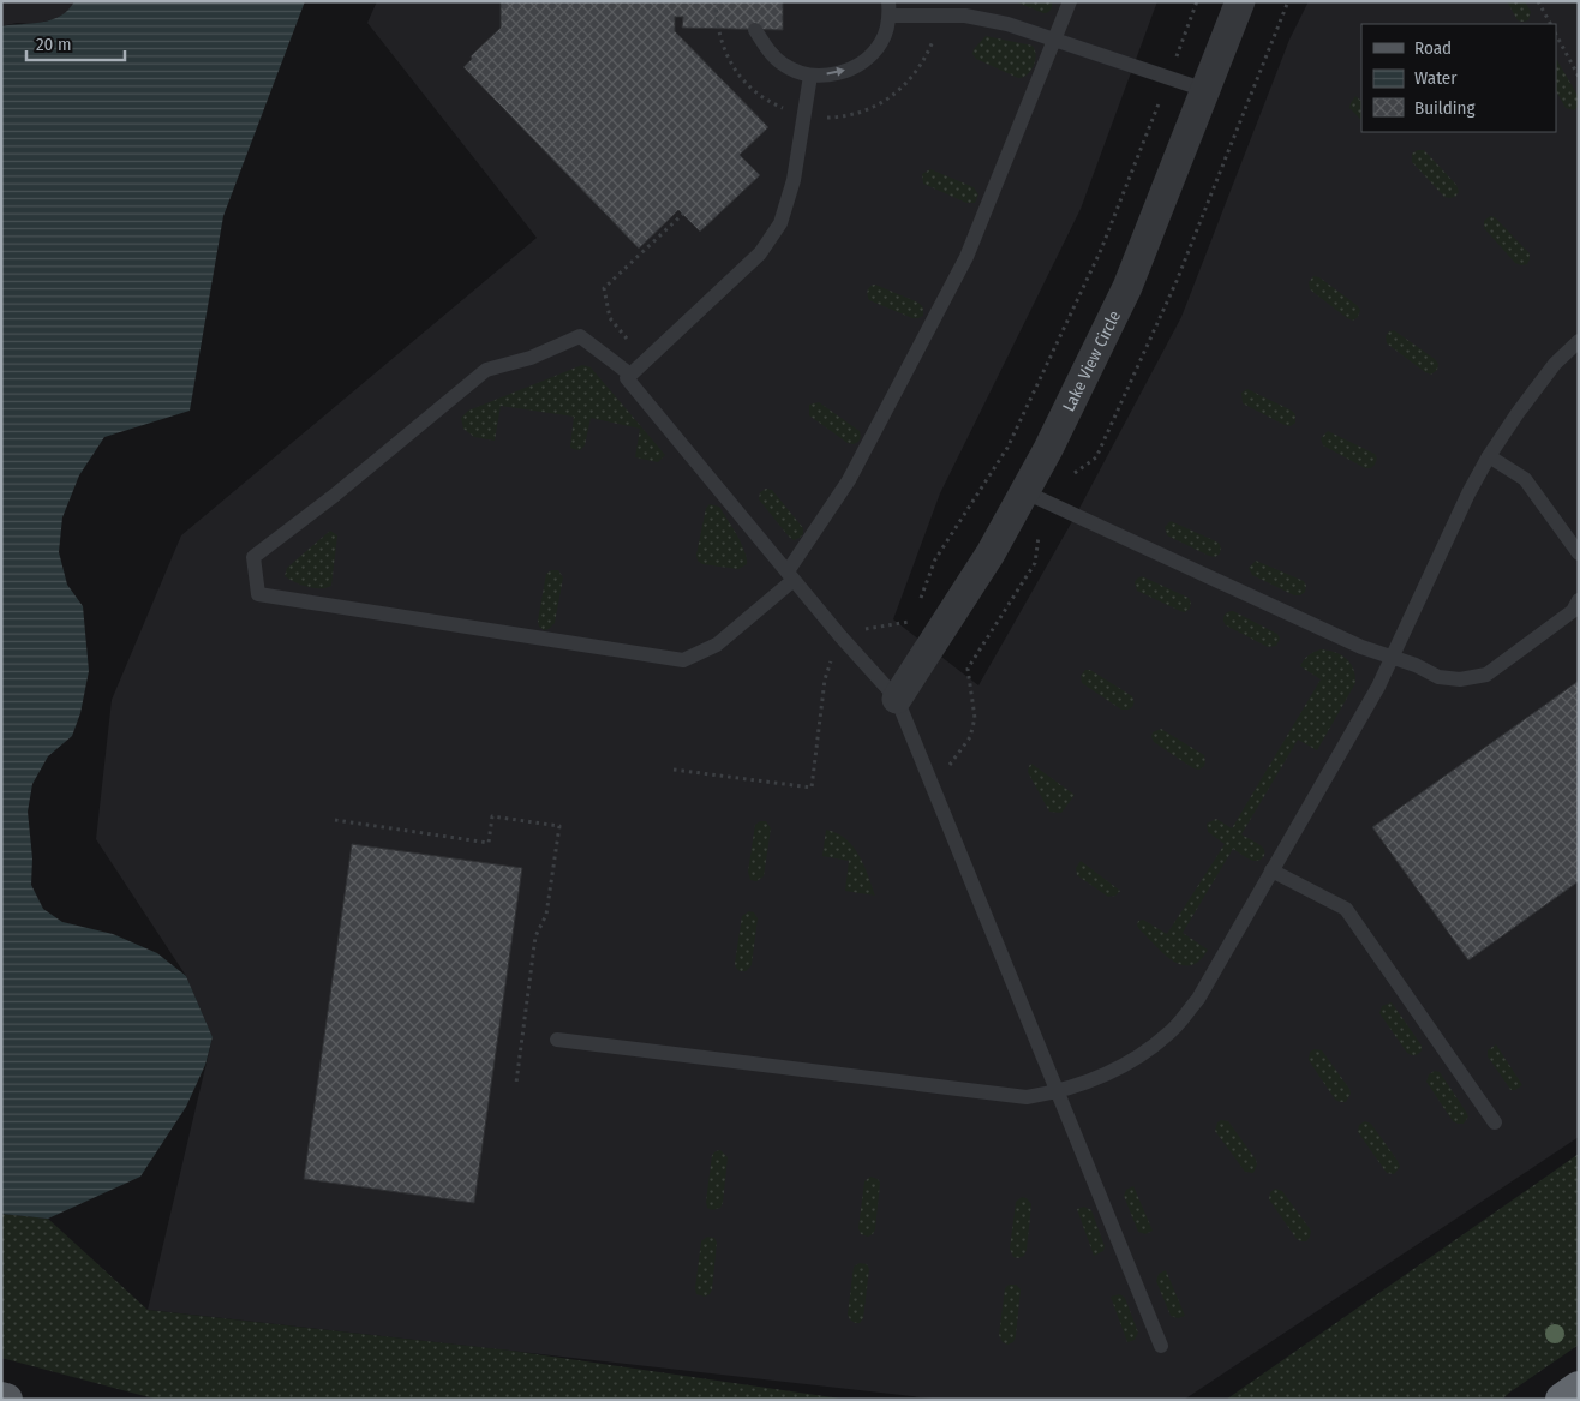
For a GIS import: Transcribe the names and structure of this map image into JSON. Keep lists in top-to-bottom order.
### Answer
{
  "streets": {
    "street": ["Lake View Circle"]
  },
  "legend": ["Road", "Water", "Building"],
  "scale_bar": "20 m"
}
